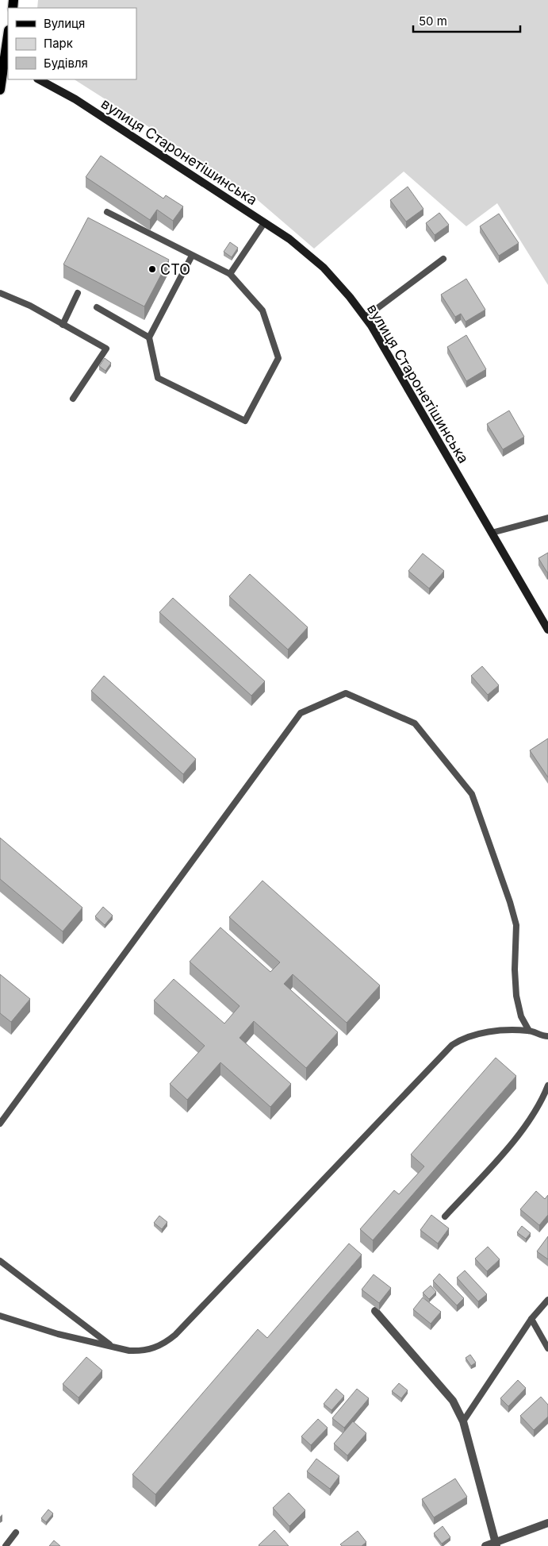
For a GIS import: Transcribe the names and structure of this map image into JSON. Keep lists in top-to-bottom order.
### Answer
{
  "streets": {
    "main road": ["вулиця Старонетішинська"]
  },
  "places": ["СТО"],
  "legend": ["Вулиця", "Парк", "Будівля"],
  "scale_bar": "50 m"
}
